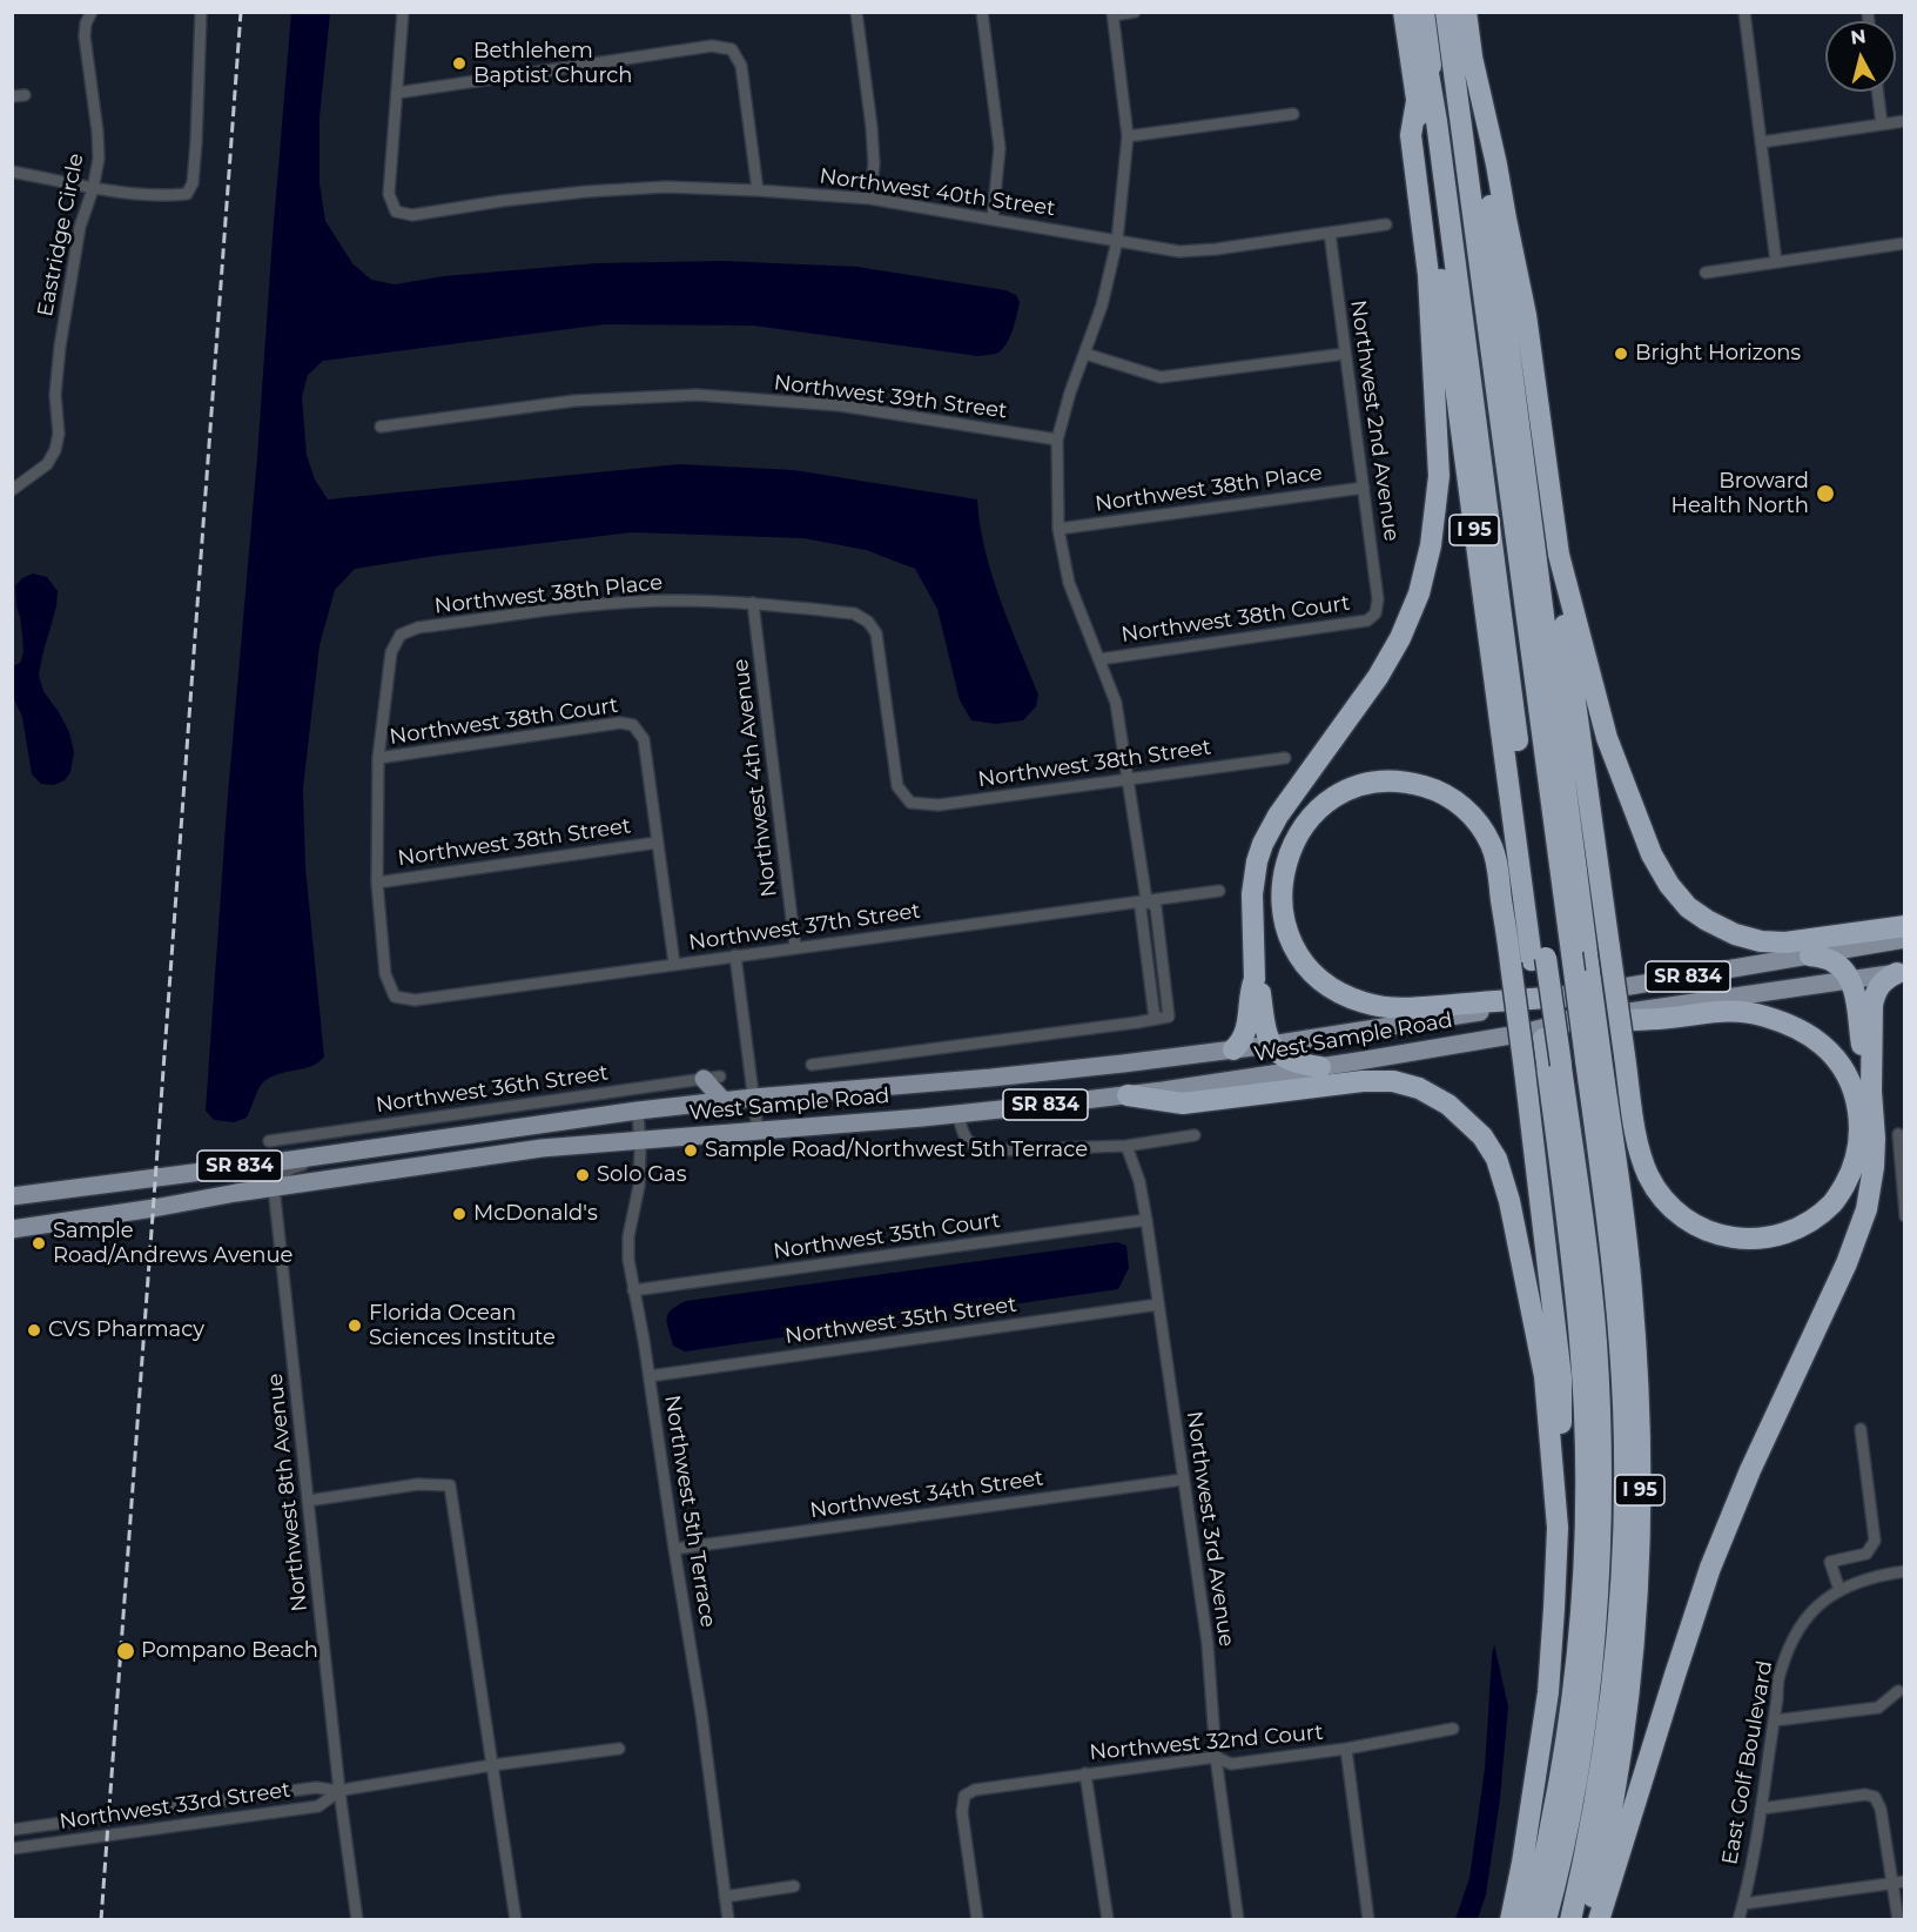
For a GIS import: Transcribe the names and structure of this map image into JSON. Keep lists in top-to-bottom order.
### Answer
{
  "streets": {
    "highway": ["I 95"],
    "main road": ["SR 834", "West Sample Road"],
    "street": [
      "Northwest 40th Street",
      "Eastridge Circle",
      "Northwest 39th Street",
      "Northwest 2nd Avenue",
      "Northwest 38th Place",
      "Northwest 38th Court",
      "Northwest 38th Street",
      "Northwest 4th Avenue",
      "Northwest 37th Street",
      "Northwest 36th Street",
      "Northwest 35th Court",
      "Northwest 35th Street",
      "Northwest 8th Avenue",
      "Northwest 34th Street",
      "Northwest 5th Terrace",
      "Northwest 3rd Avenue",
      "Northwest 32nd Court",
      "East Golf Boulevard",
      "Northwest 33rd Street"
    ]
  },
  "crossings": [
    ["Northwest 40th Street", "Northwest 2nd Avenue"],
    ["Northwest 2nd Avenue", "Northwest 38th Place"],
    ["Northwest 2nd Avenue", "Northwest 38th Court"],
    ["Northwest 38th Place", "Northwest 38th Court"],
    ["Northwest 38th Place", "Northwest 38th Street"],
    ["Northwest 38th Place", "Northwest 4th Avenue"],
    ["Northwest 38th Court", "Northwest 38th Street"],
    ["Northwest 38th Street", "Northwest 37th Street"],
    ["Northwest 4th Avenue", "Northwest 37th Street"],
    ["SR 834", "West Sample Road"],
    ["West Sample Road", "Northwest 8th Avenue"],
    ["West Sample Road", "Northwest 5th Terrace"],
    ["Northwest 35th Court", "Northwest 5th Terrace"],
    ["Northwest 35th Court", "Northwest 3rd Avenue"],
    ["Northwest 35th Street", "Northwest 5th Terrace"],
    ["Northwest 35th Street", "Northwest 3rd Avenue"],
    ["Northwest 8th Avenue", "Northwest 33rd Street"],
    ["Northwest 34th Street", "Northwest 5th Terrace"],
    ["Northwest 34th Street", "Northwest 3rd Avenue"],
    ["Northwest 3rd Avenue", "Northwest 32nd Court"]
  ],
  "places": [
    "Bethlehem Baptist Church",
    "Bright Horizons",
    "Broward Health North",
    "Sample Road/Northwest 5th Terrace",
    "Solo Gas",
    "McDonald's",
    "Sample Road/Andrews Avenue",
    "Florida Ocean Sciences Institute",
    "CVS Pharmacy",
    "Pompano Beach"
  ],
  "north": "top"
}
